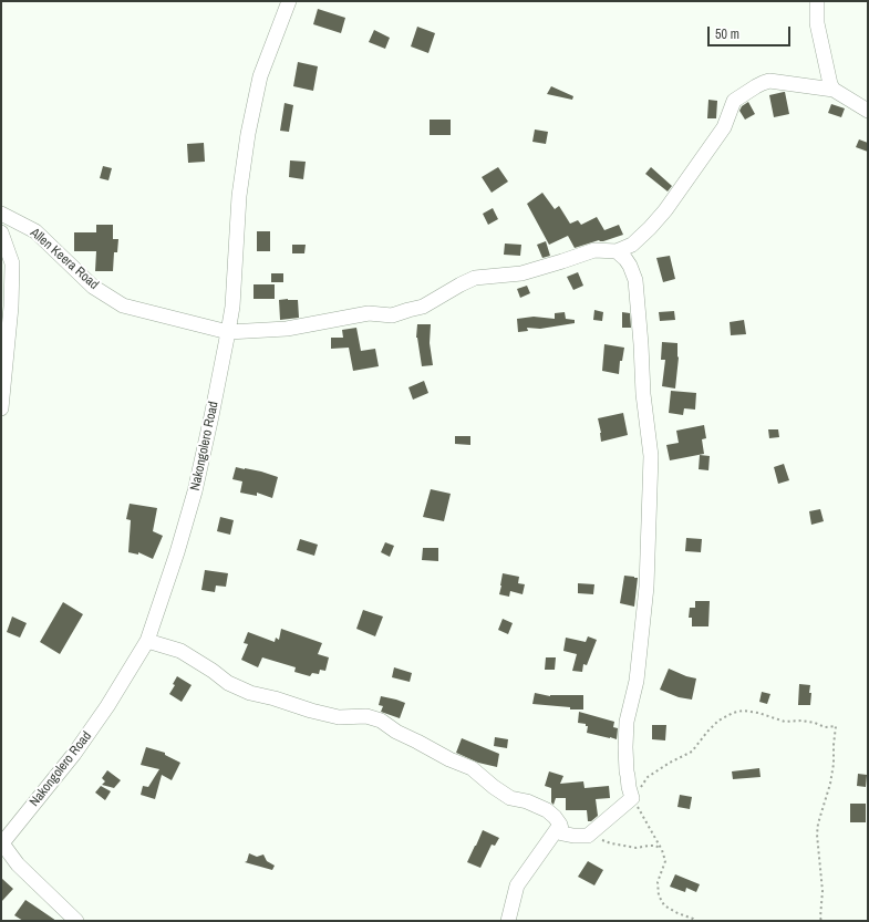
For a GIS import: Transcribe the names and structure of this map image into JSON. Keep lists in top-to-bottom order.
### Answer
{
  "streets": {
    "street": ["Allen Keera Road", "Nakongolero Road"]
  },
  "crossings": [
    ["Allen Keera Road", "Nakongolero Road"]
  ],
  "scale_bar": "50 m"
}
